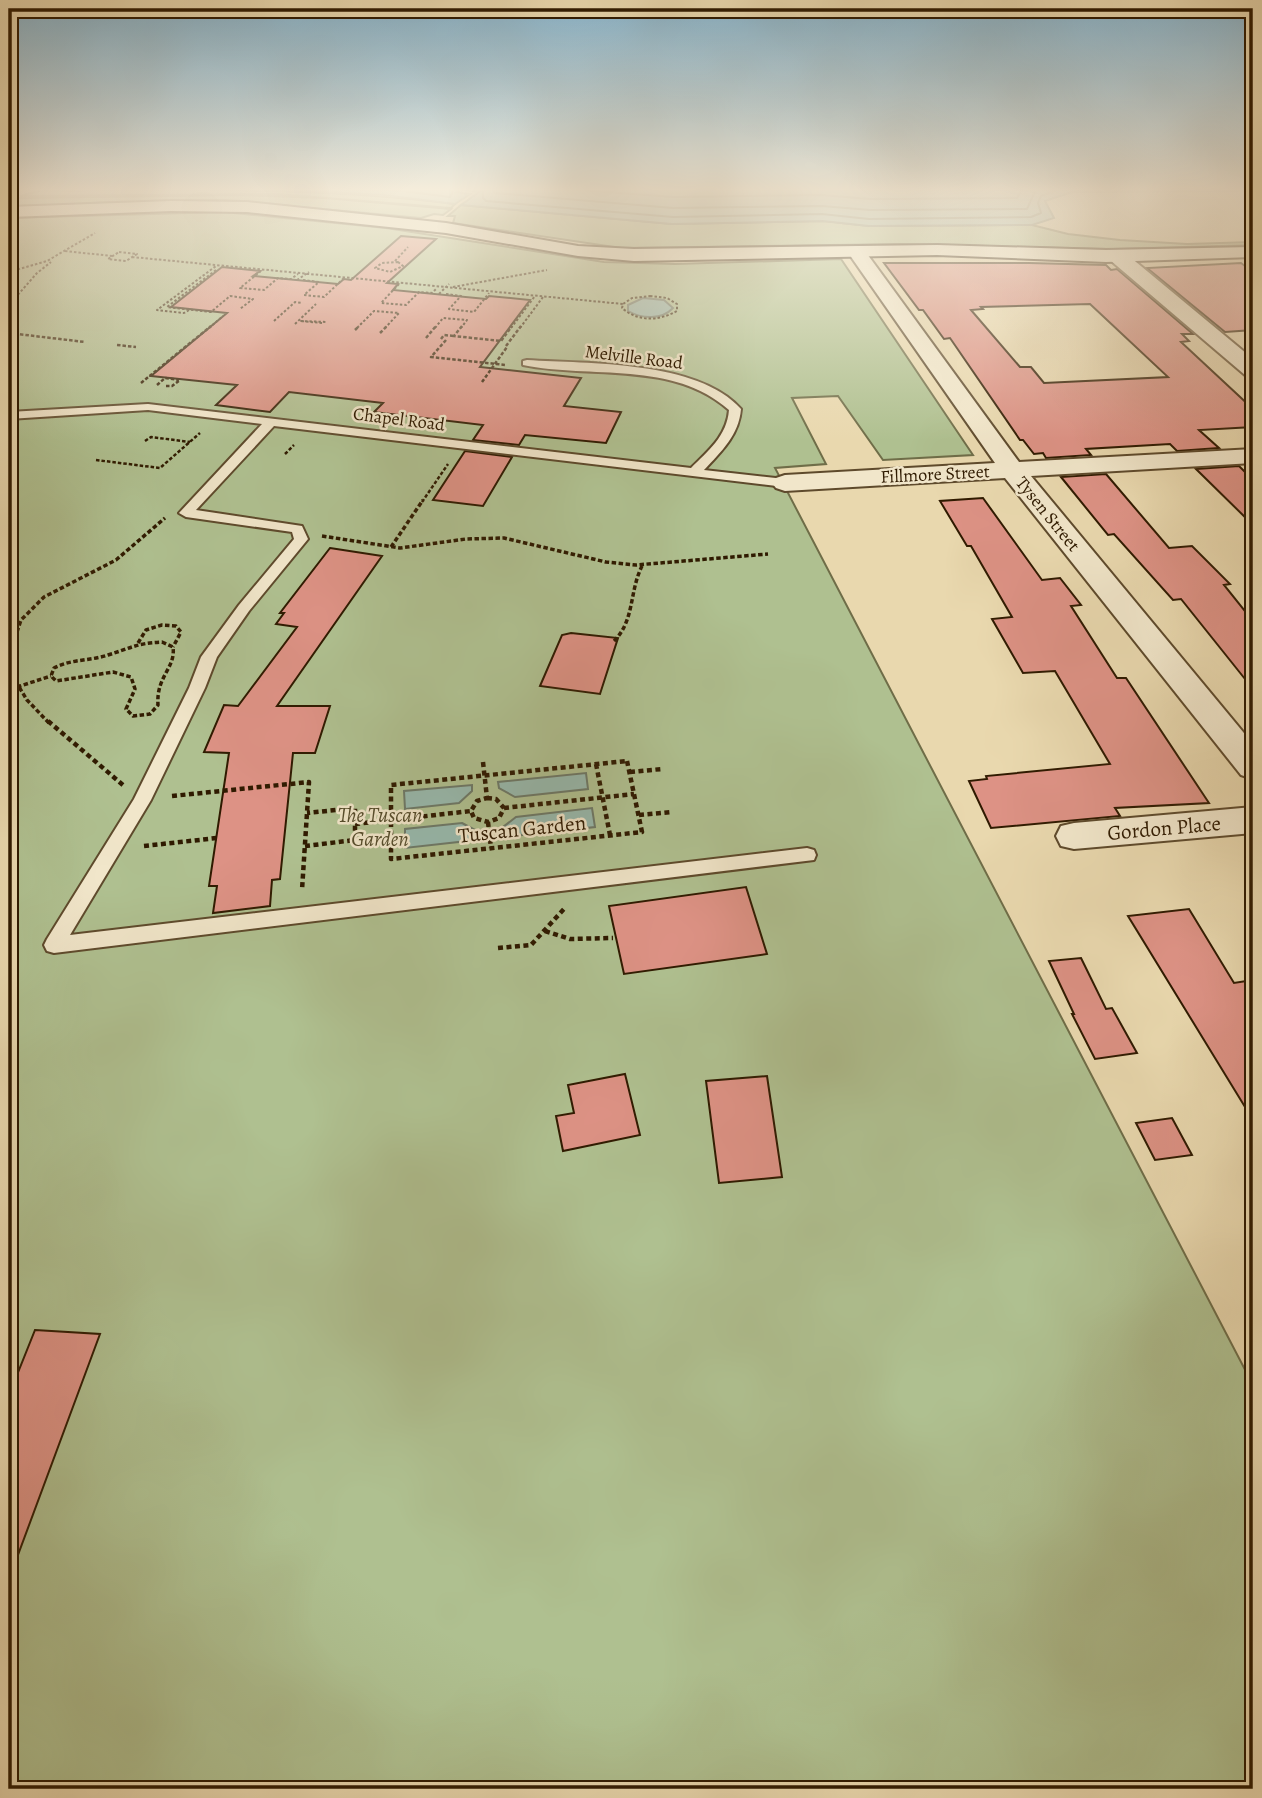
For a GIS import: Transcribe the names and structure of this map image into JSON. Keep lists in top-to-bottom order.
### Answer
{
  "streets": {
    "street": ["Fillmore Street", "Tysen Street", "Gordon Place"],
    "lane": ["Melville Road", "Chapel Road"],
    "path": ["Tuscan Garden"]
  },
  "crossings": [
    ["Melville Road", "Chapel Road"],
    ["Chapel Road", "Fillmore Street"],
    ["Fillmore Street", "Tysen Street"]
  ],
  "parks": ["The Tuscan Garden"]
}
